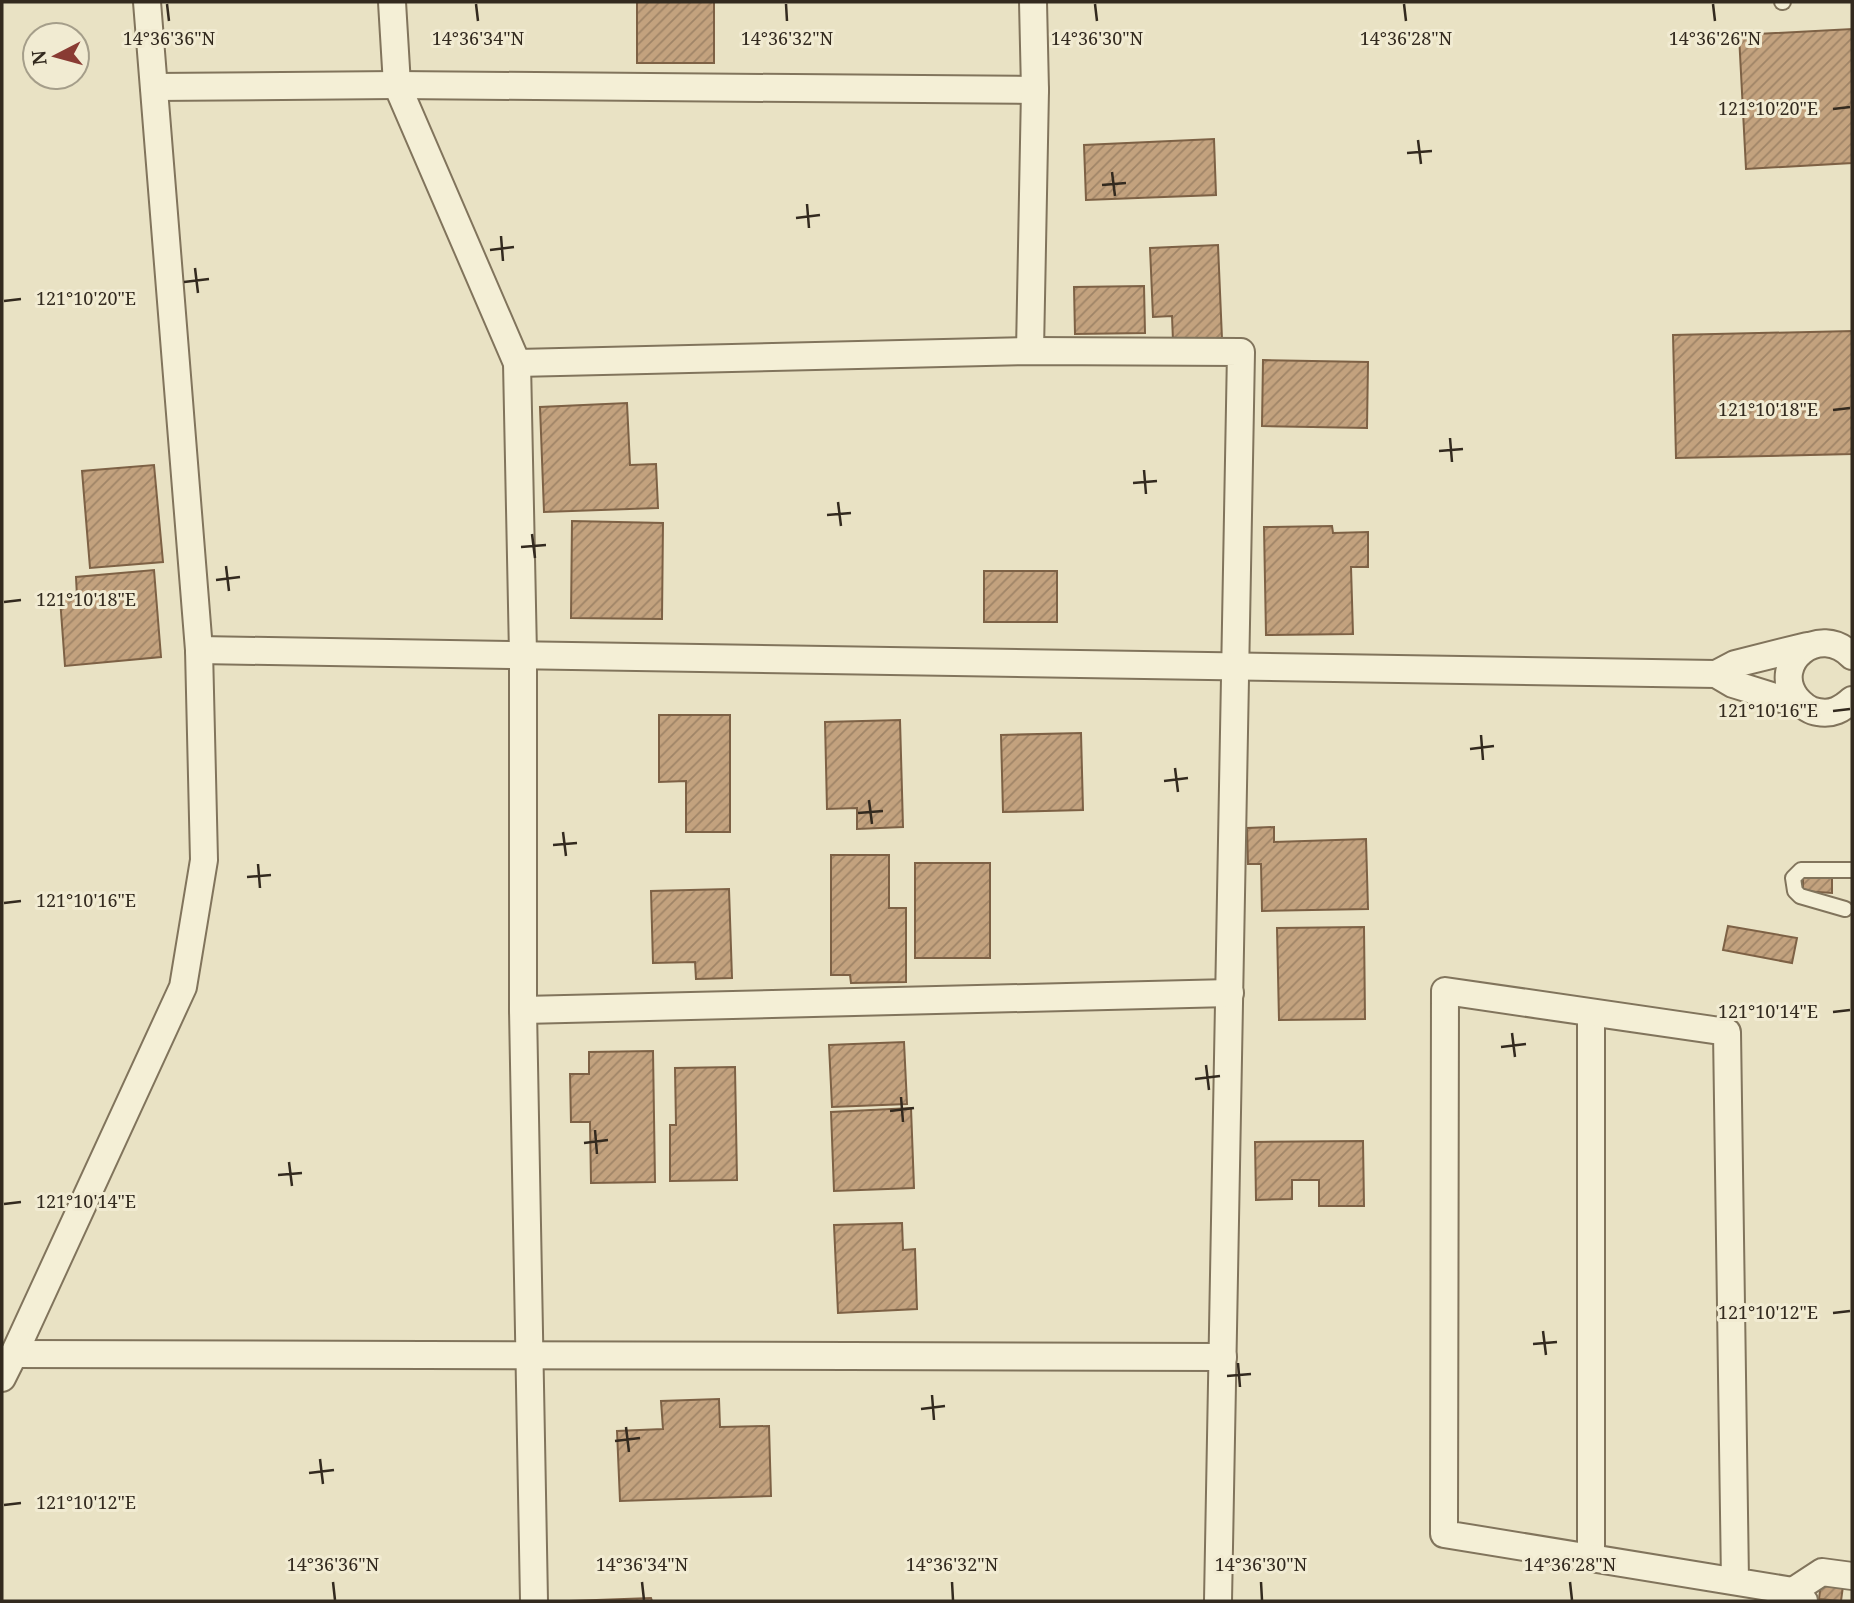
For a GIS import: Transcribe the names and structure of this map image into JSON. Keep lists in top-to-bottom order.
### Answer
{
  "north": "left",
  "coordinates": [
    "14°36'36\"N",
    "14°36'34\"N",
    "14°36'32\"N",
    "14°36'30\"N",
    "14°36'28\"N",
    "14°36'26\"N",
    "121°10'20\"E",
    "121°10'18\"E",
    "121°10'16\"E",
    "121°10'14\"E",
    "121°10'12\"E"
  ]
}
